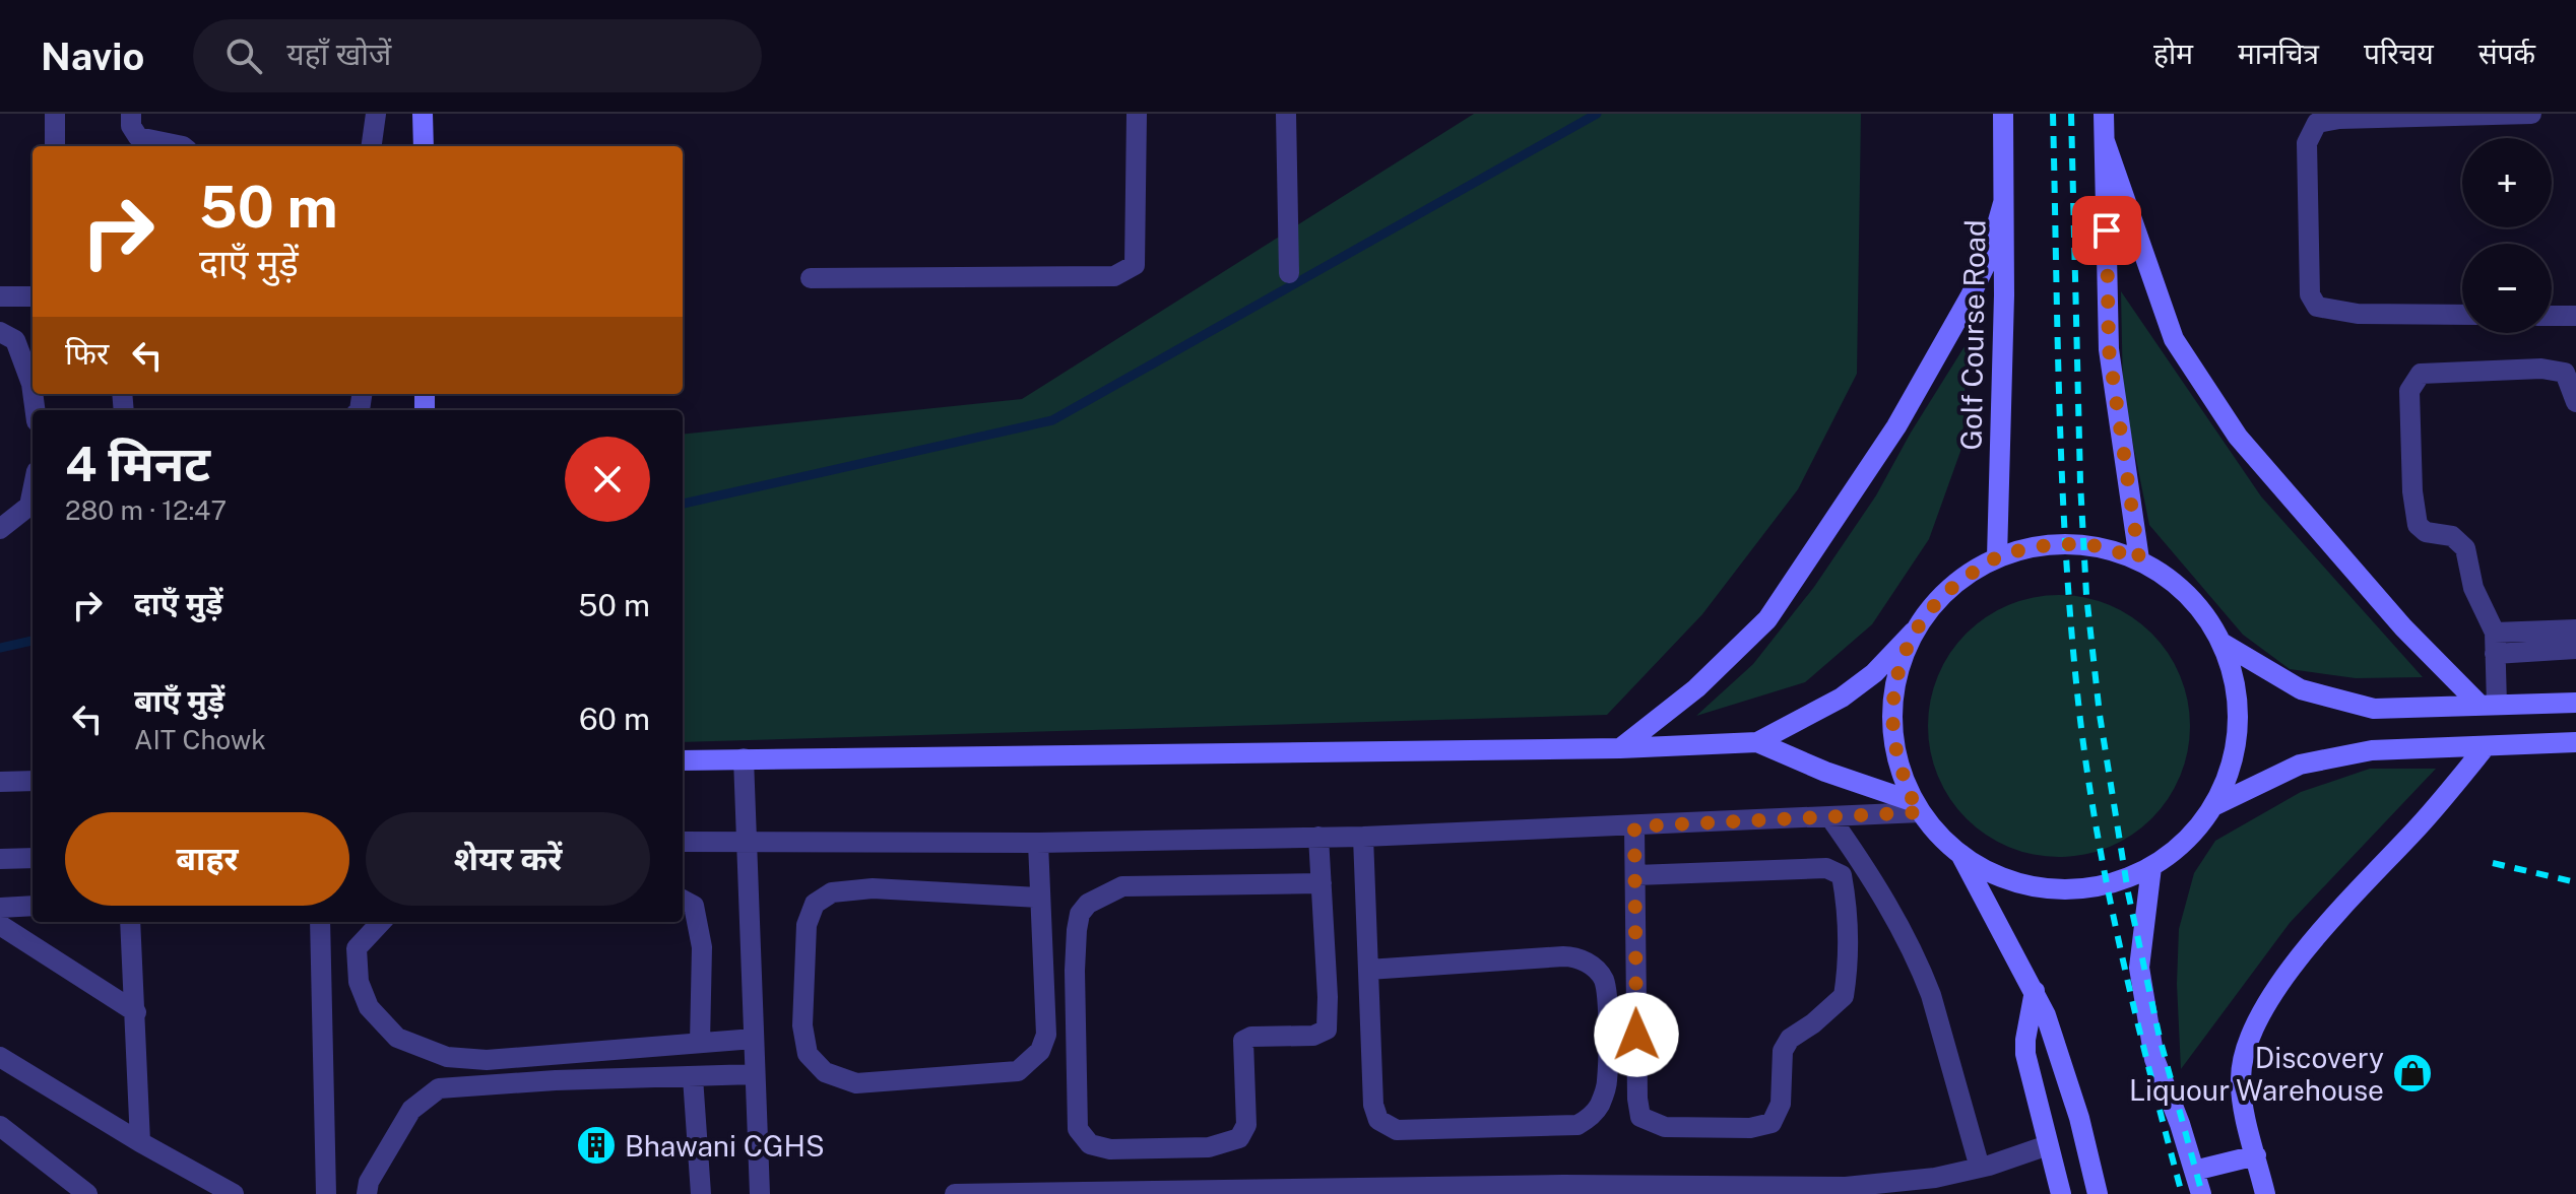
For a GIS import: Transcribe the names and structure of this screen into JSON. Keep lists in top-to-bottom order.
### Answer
{
  "streets": {
    "main road": ["Golf Course Road"]
  },
  "places": {
    "shop": ["Discovery Liquour Warehouse"],
    "building": ["Bhawani CGHS"]
  },
  "page": {
    "header": "Navio",
    "search": "यहाँ खोजें",
    "nav": [
      "होम",
      "मानचित्र",
      "परिचय",
      "संपर्क"
    ],
    "map_buttons": ["+", "−"],
    "turn": ["50 m", "दाएँ मुड़ें"],
    "then": "फिर",
    "heading": ["4 मिनट", "280 m · 12:47"],
    "list": [
      {
        "name": "दाएँ मुड़ें",
        "value": "50 m"
      },
      {
        "name": "बाएँ मुड़ें",
        "note": "AIT Chowk",
        "value": "60 m"
      }
    ],
    "buttons": ["बाहर", "शेयर करें"]
  }
}
